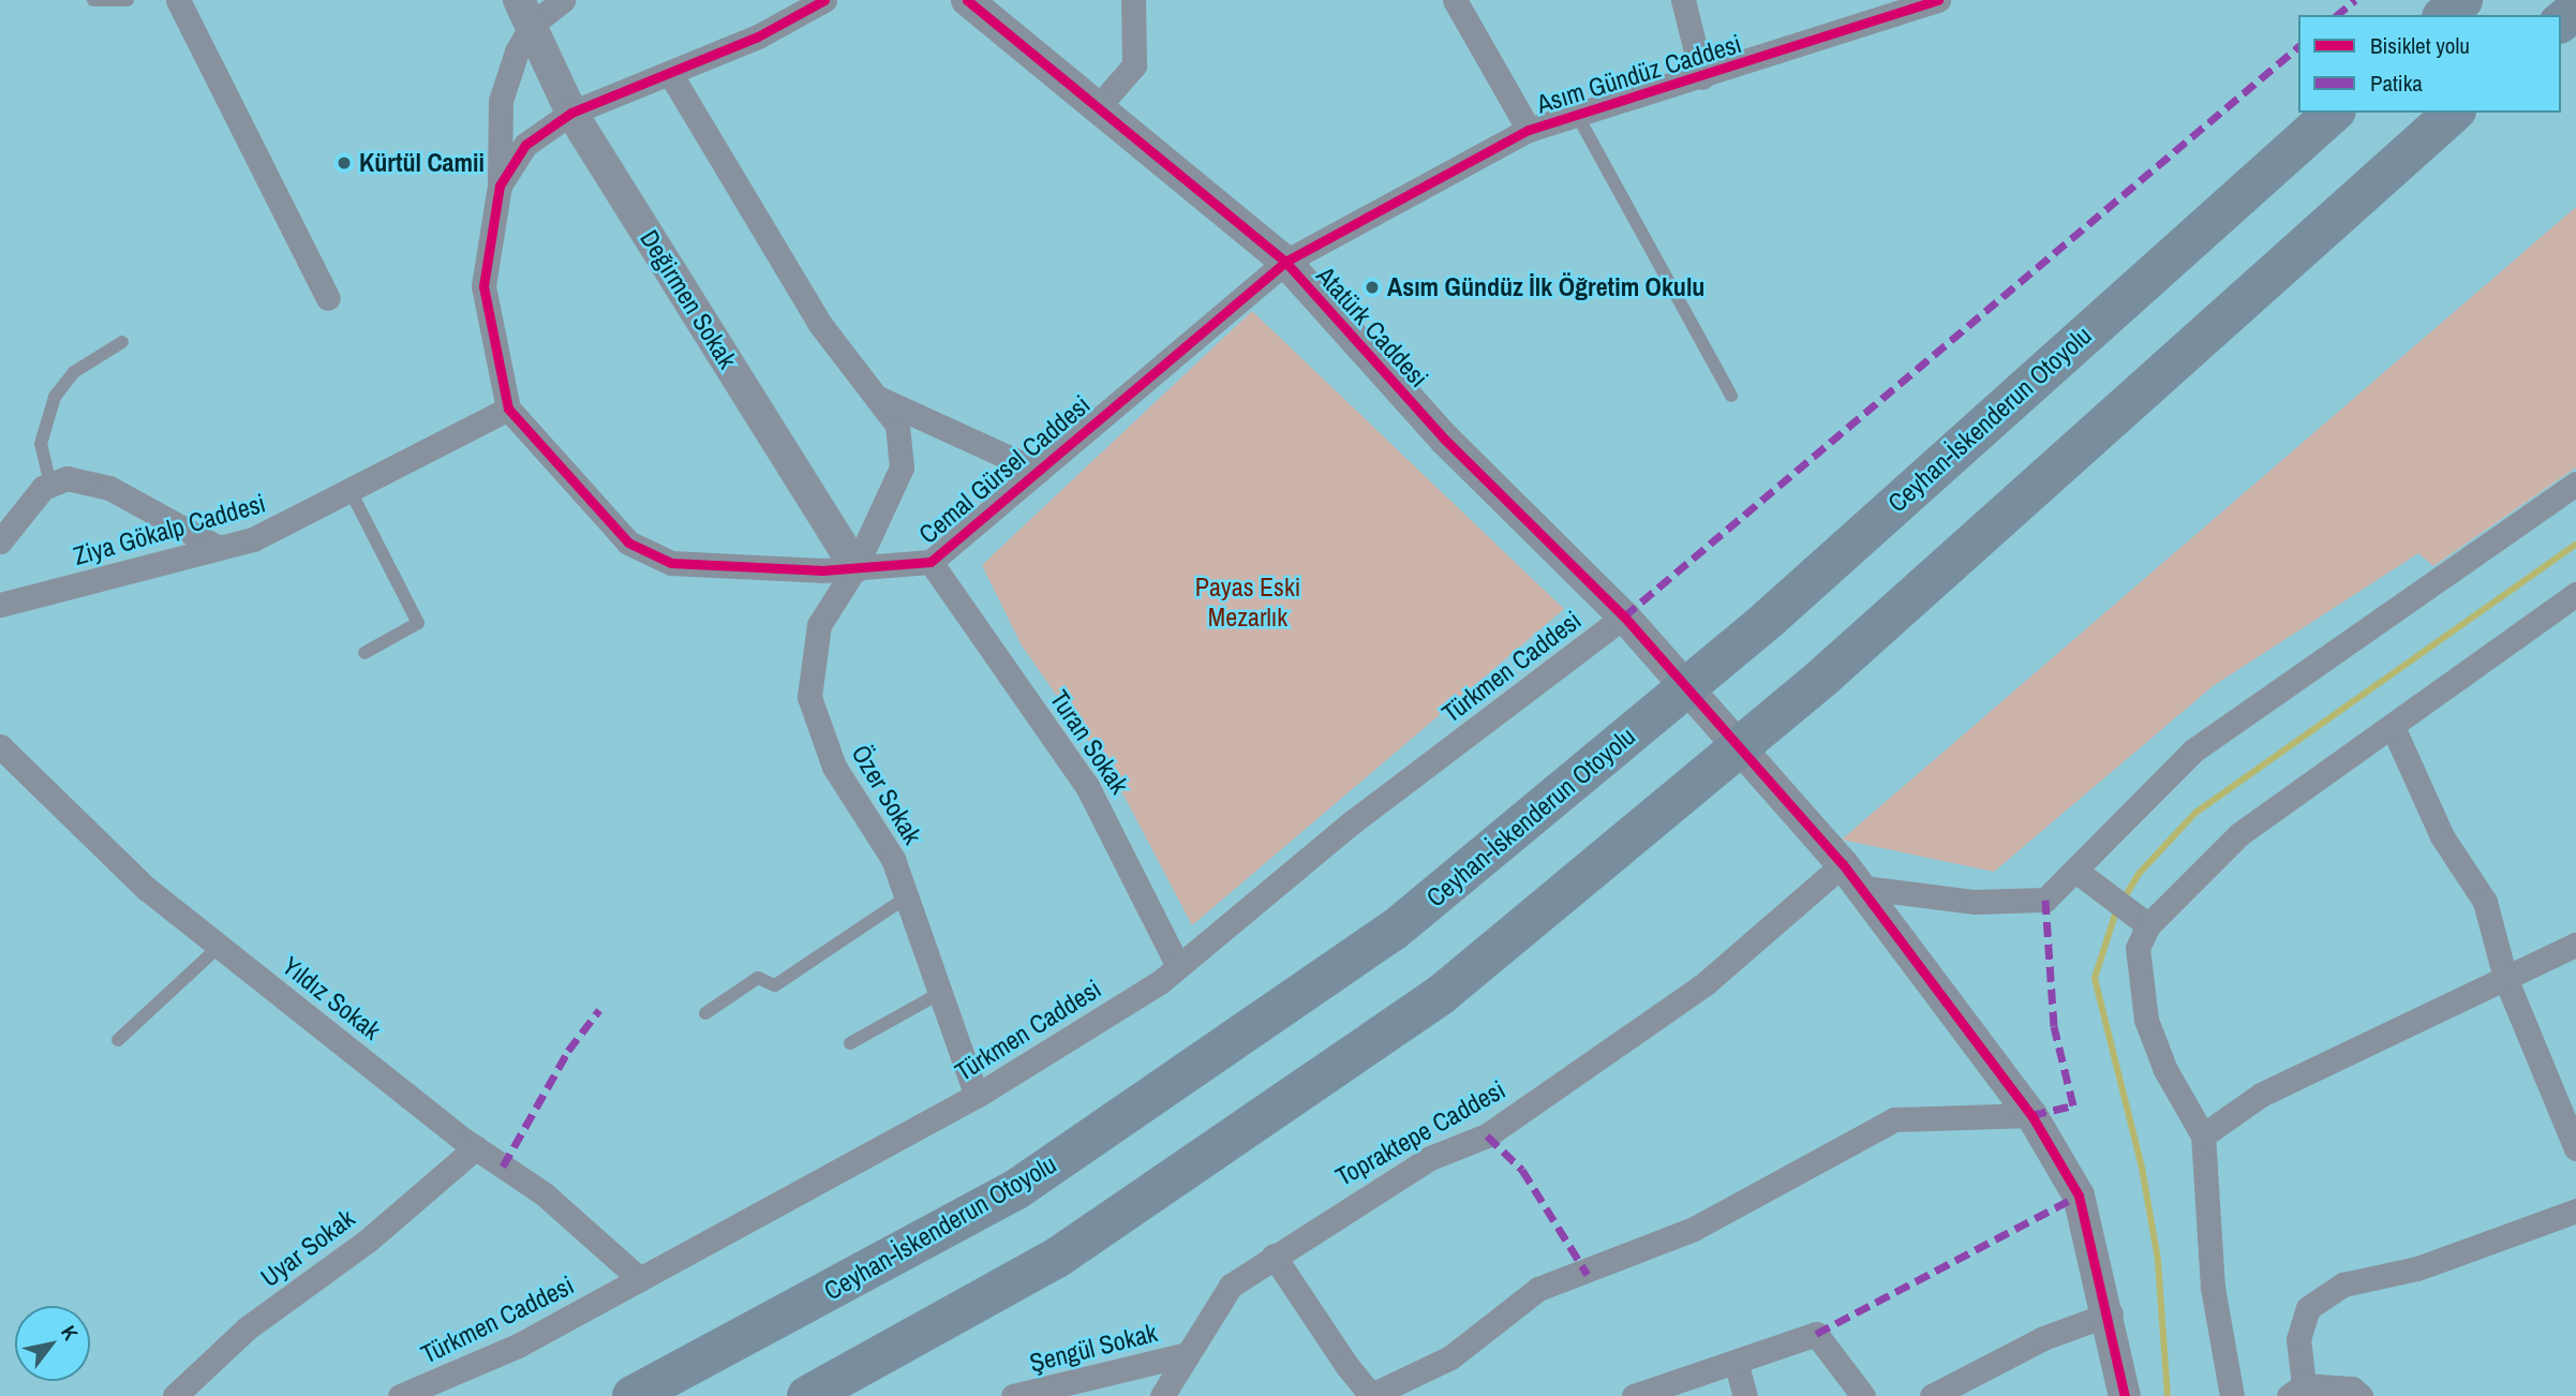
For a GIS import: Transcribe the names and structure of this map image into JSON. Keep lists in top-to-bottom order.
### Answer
{
  "streets": {
    "highway": ["Ceyhan-İskenderun Otoyolu"],
    "street": [
      "Asım Gündüz Caddesi",
      "Değirmen Sokak",
      "Atatürk Caddesi",
      "Cemal Gürsel Caddesi",
      "Ziya Gökalp Caddesi",
      "Türkmen Caddesi",
      "Turan Sokak",
      "Özer Sokak",
      "Yıldız Sokak",
      "Topraktepe Caddesi",
      "Uyar Sokak",
      "Şengül Sokak"
    ]
  },
  "crossings": [
    ["Asım Gündüz Caddesi", "Atatürk Caddesi"],
    ["Asım Gündüz Caddesi", "Cemal Gürsel Caddesi"],
    ["Değirmen Sokak", "Cemal Gürsel Caddesi"],
    ["Değirmen Sokak", "Özer Sokak"],
    ["Atatürk Caddesi", "Cemal Gürsel Caddesi"],
    ["Atatürk Caddesi", "Türkmen Caddesi"],
    ["Atatürk Caddesi", "Topraktepe Caddesi"],
    ["Cemal Gürsel Caddesi", "Ziya Gökalp Caddesi"],
    ["Cemal Gürsel Caddesi", "Turan Sokak"],
    ["Cemal Gürsel Caddesi", "Özer Sokak"],
    ["Türkmen Caddesi", "Turan Sokak"],
    ["Türkmen Caddesi", "Özer Sokak"],
    ["Türkmen Caddesi", "Yıldız Sokak"],
    ["Yıldız Sokak", "Uyar Sokak"],
    ["Topraktepe Caddesi", "Şengül Sokak"]
  ],
  "parks": ["Payas Eski Mezarlık"],
  "places": ["Kürtül Camii", "Asım Gündüz İlk Öğretim Okulu"],
  "legend": ["Bisiklet yolu", "Patika"],
  "north": "top right"
}
